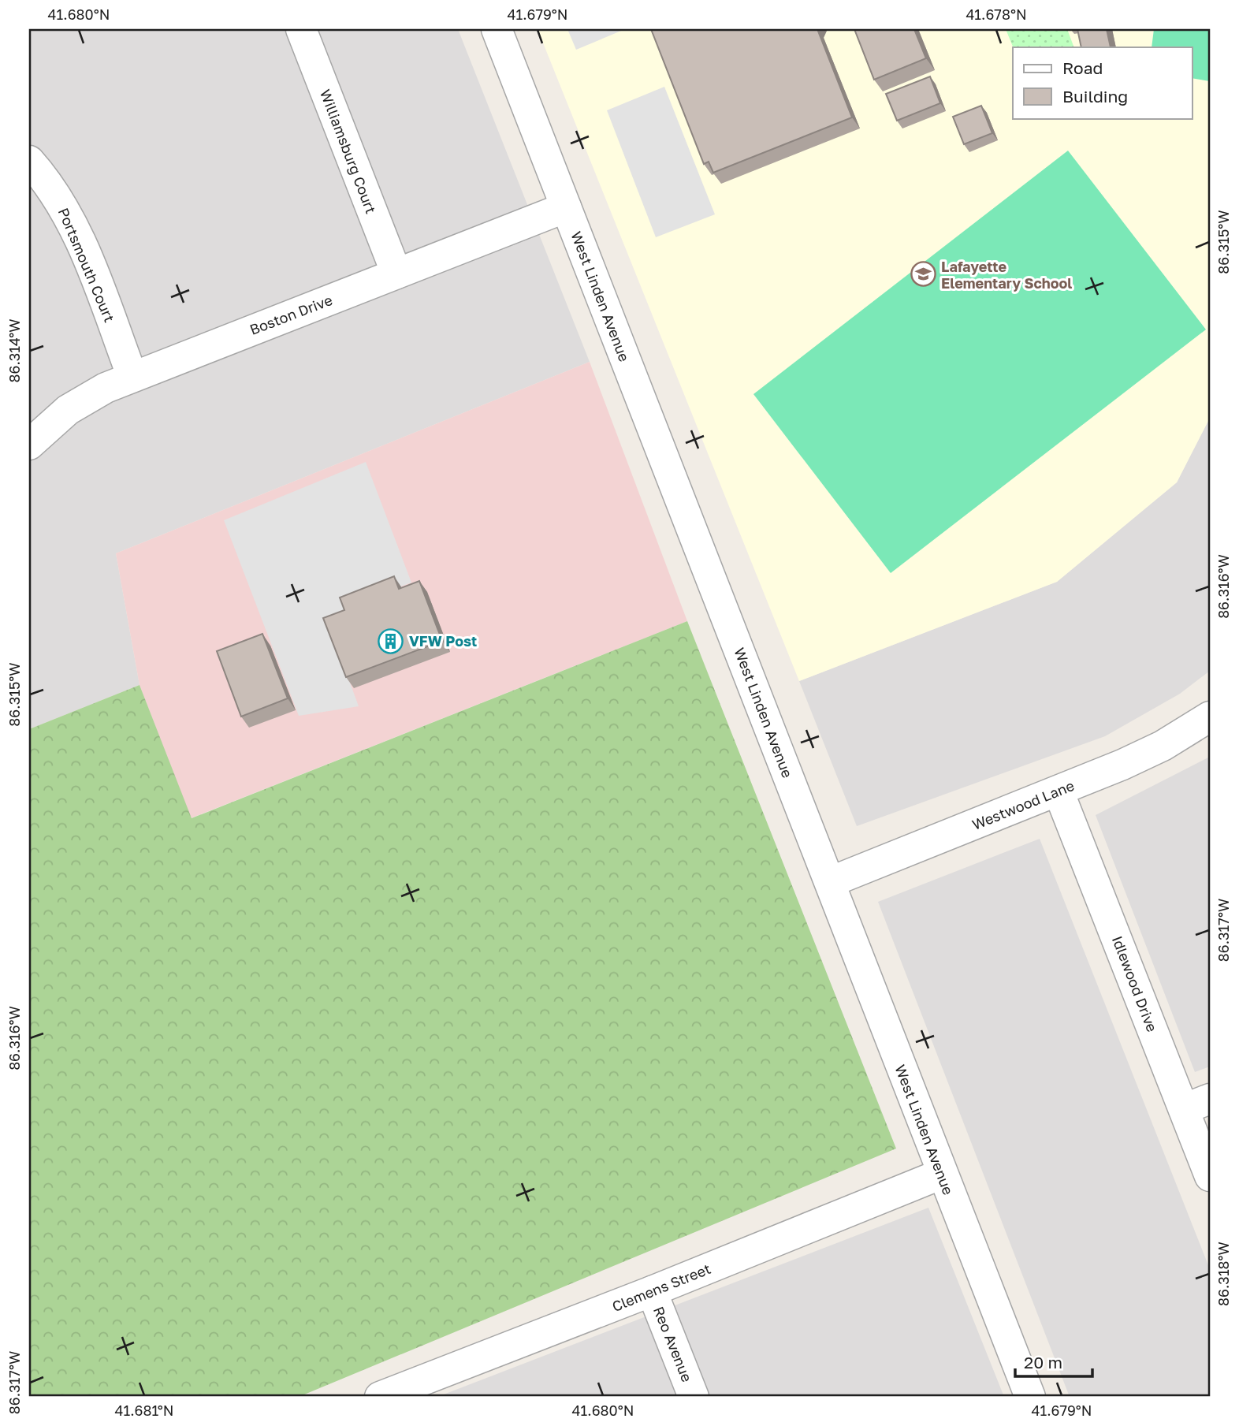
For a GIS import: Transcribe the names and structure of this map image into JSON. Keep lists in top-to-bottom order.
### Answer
{
  "streets": {
    "street": [
      "Williamsburg Court",
      "Portsmouth Court",
      "West Linden Avenue",
      "Boston Drive",
      "Westwood Lane",
      "Idlewood Drive",
      "Clemens Street",
      "Reo Avenue"
    ]
  },
  "crossings": [
    ["Williamsburg Court", "Boston Drive"],
    ["Portsmouth Court", "Boston Drive"],
    ["West Linden Avenue", "Boston Drive"],
    ["West Linden Avenue", "Westwood Lane"],
    ["West Linden Avenue", "Clemens Street"],
    ["Westwood Lane", "Idlewood Drive"],
    ["Clemens Street", "Reo Avenue"]
  ],
  "places": {
    "school or university": ["Lafayette Elementary School"],
    "building": ["VFW Post"]
  },
  "legend": ["Road", "Building"],
  "scale_bar": "20 m",
  "coordinates": [
    "41.680°N",
    "41.679°N",
    "41.678°N",
    "86.315°W",
    "86.314°W",
    "86.316°W",
    "86.317°W",
    "86.318°W",
    "41.681°N"
  ]
}
